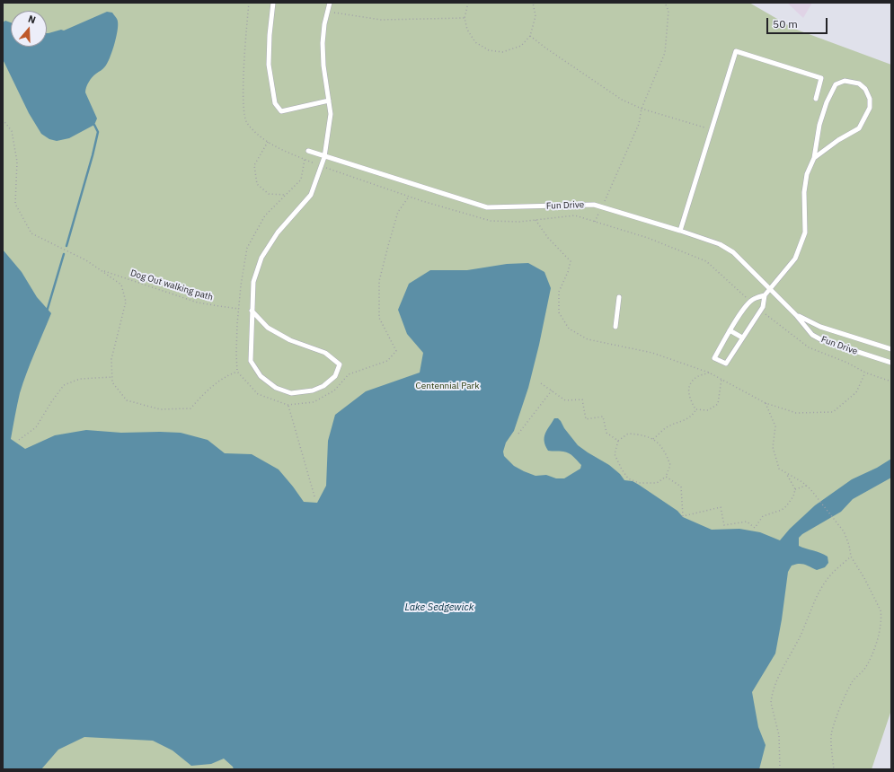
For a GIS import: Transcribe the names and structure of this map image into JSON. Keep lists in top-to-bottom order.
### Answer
{
  "streets": {
    "lane": ["Fun Drive"],
    "path": ["Dog Out walking path"]
  },
  "water": ["Lake Sedgewick"],
  "parks": ["Centennial Park"],
  "scale_bar": "50 m",
  "north": "top"
}
